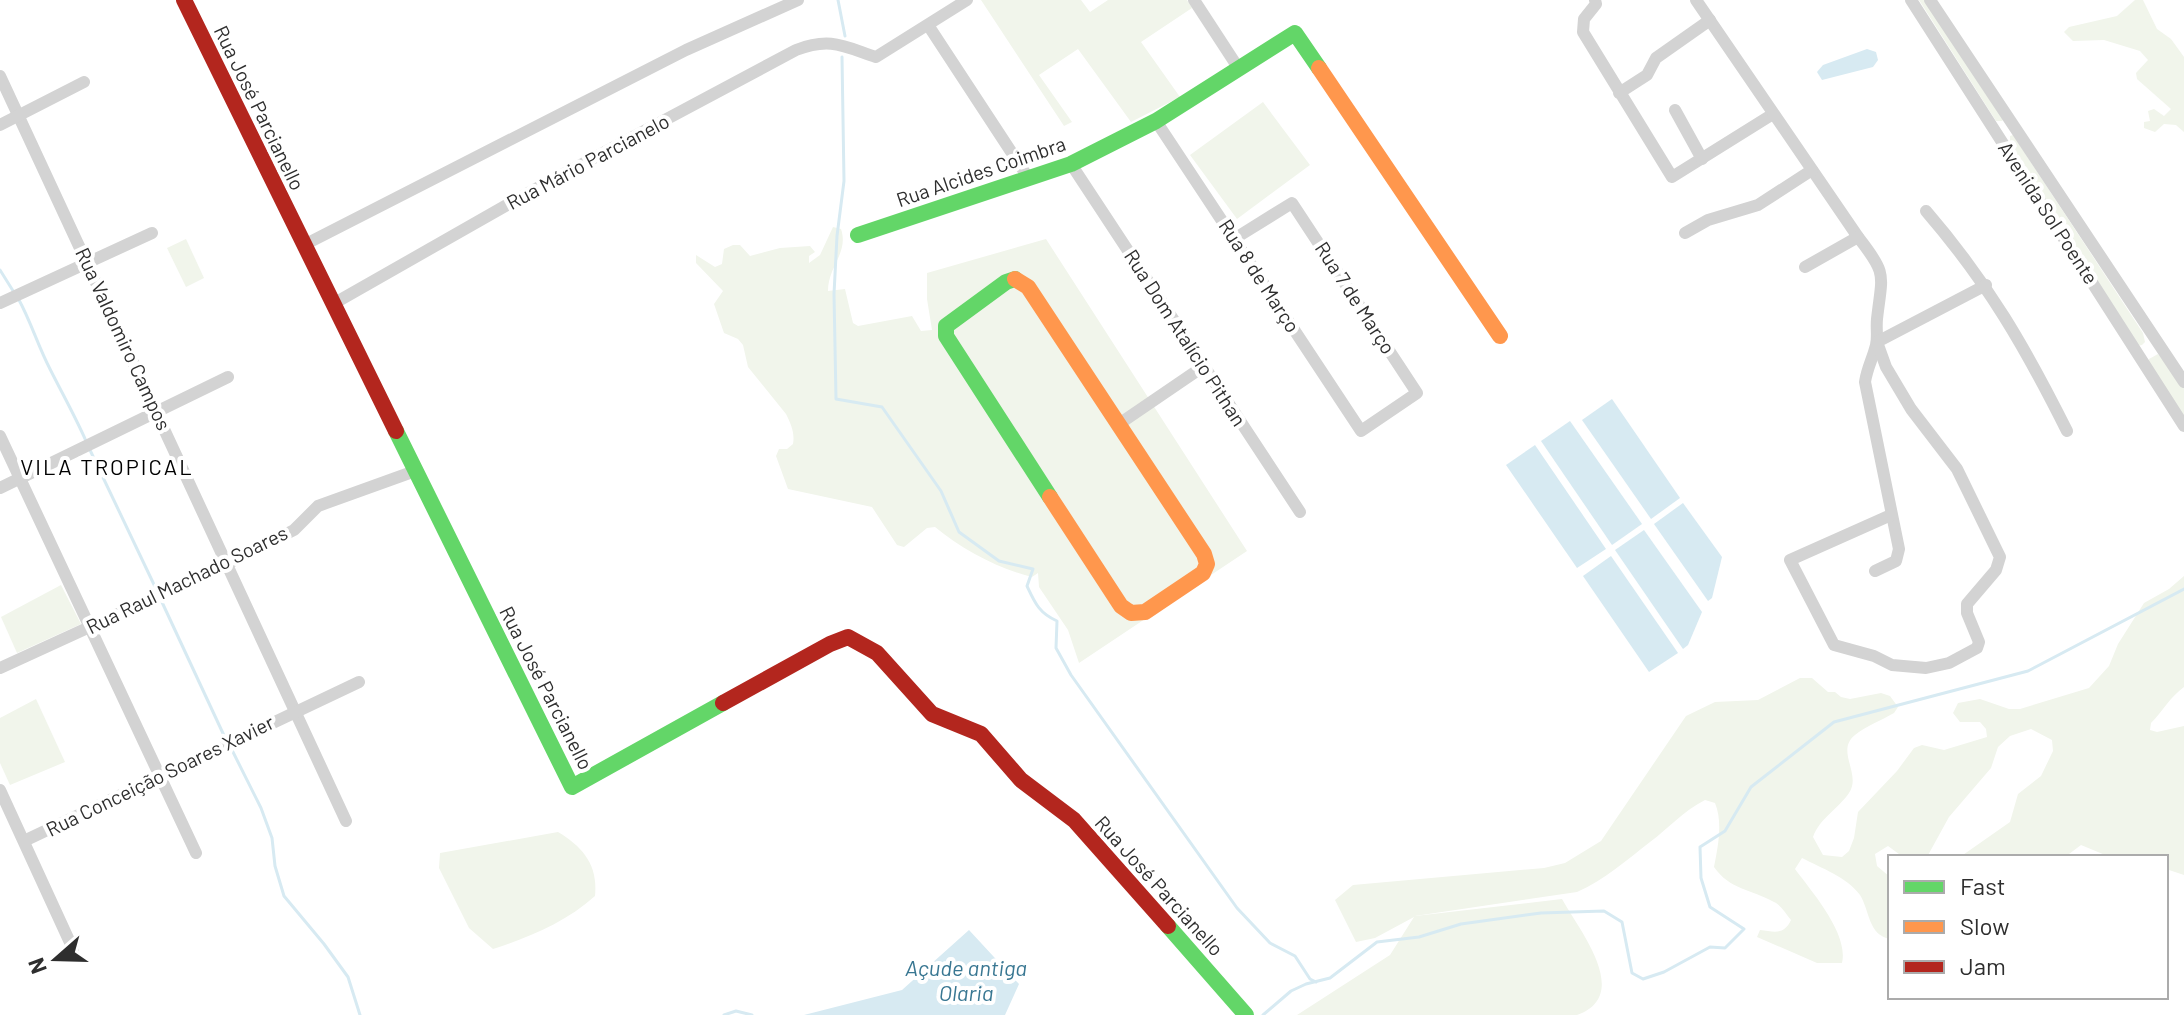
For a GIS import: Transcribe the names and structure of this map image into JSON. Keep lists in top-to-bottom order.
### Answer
{
  "streets": {
    "street": [
      "Rua José Parcianello",
      "Rua Mário Parcianelo",
      "Rua Alcides Coimbra",
      "Avenida Sol Poente",
      "Rua 8 de Março",
      "Rua 7 de Março",
      "Rua Dom Atalício Pithan",
      "Rua Valdomiro Campos",
      "Rua Raul Machado Soares",
      "Rua Conceição Soares Xavier"
    ]
  },
  "crossings": [
    ["Rua José Parcianello", "Rua Mário Parcianelo"],
    ["Rua José Parcianello", "Rua Raul Machado Soares"],
    ["Rua Alcides Coimbra", "Rua 8 de Março"],
    ["Rua Alcides Coimbra", "Rua Dom Atalício Pithan"],
    ["Rua 8 de Março", "Rua 7 de Março"],
    ["Rua Valdomiro Campos", "Rua Raul Machado Soares"],
    ["Rua Valdomiro Campos", "Rua Conceição Soares Xavier"]
  ],
  "districts": ["VILA TROPICAL"],
  "water": ["Açude antiga Olaria"],
  "legend": ["Fast", "Slow", "Jam"],
  "north": "left"
}
